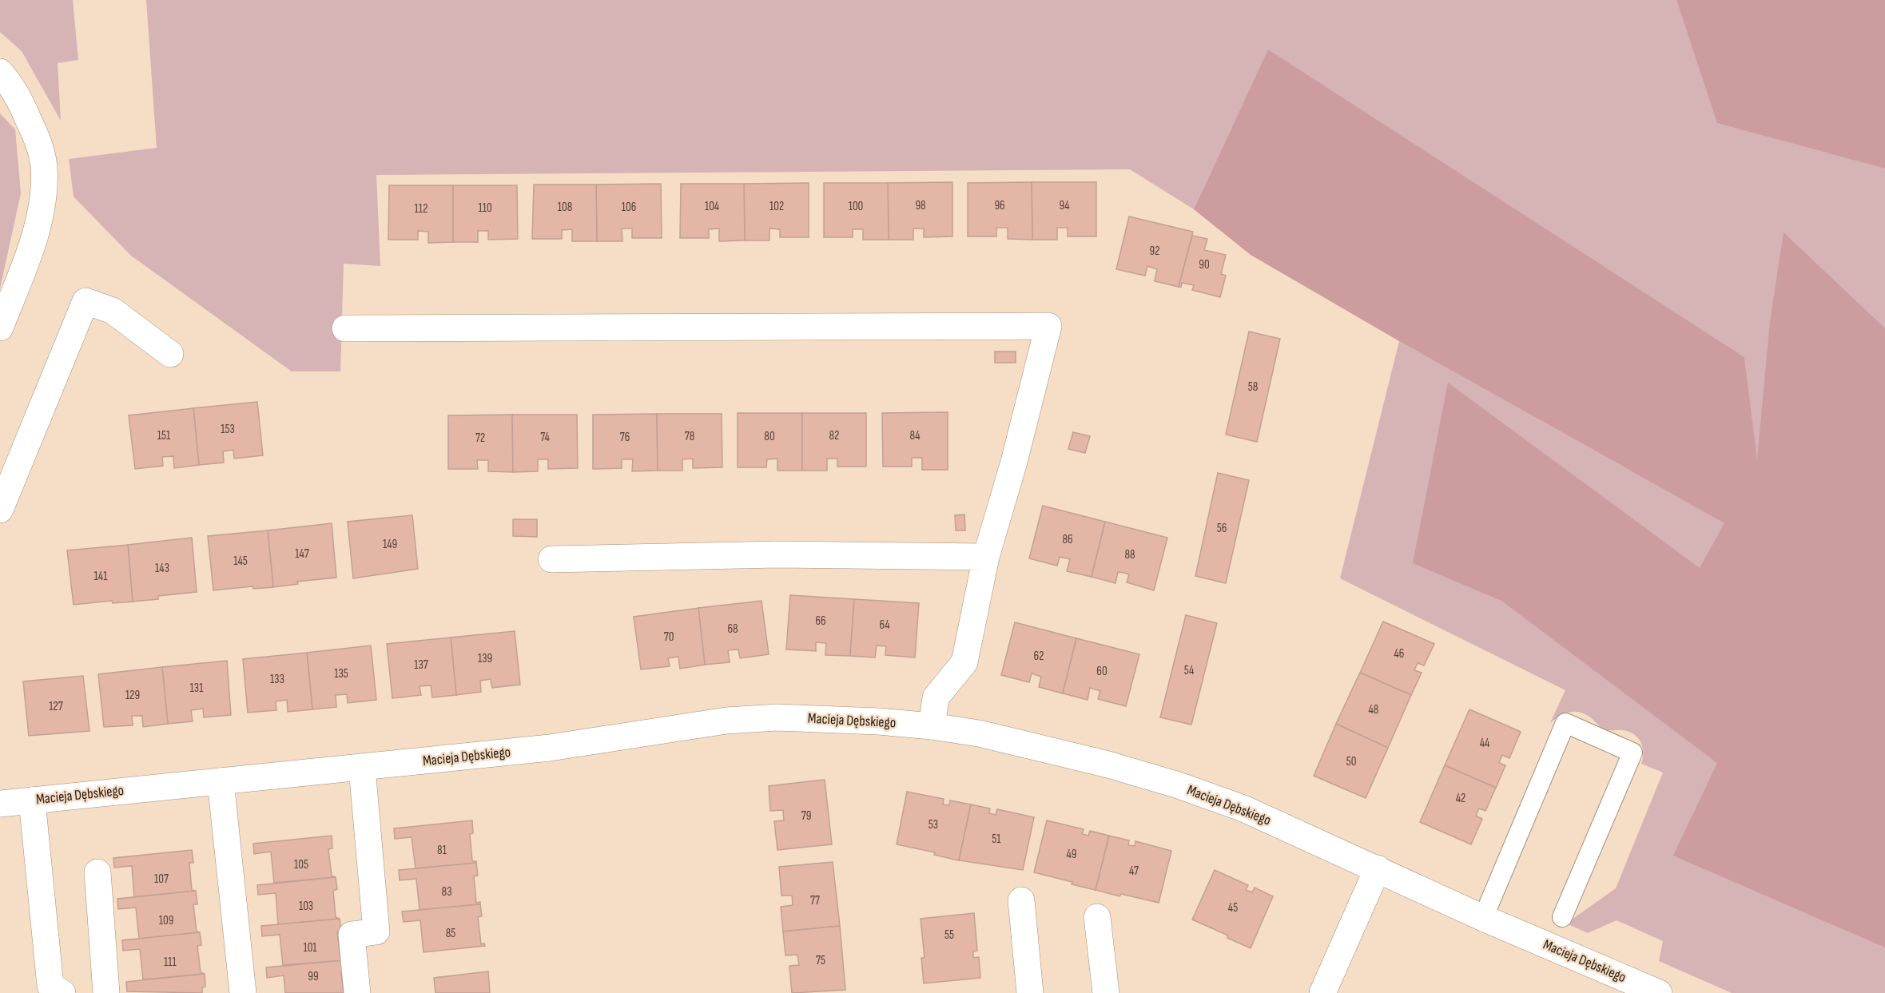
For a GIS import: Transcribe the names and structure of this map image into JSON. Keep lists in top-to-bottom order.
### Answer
{
  "streets": {
    "street": ["Macieja Dębskiego"]
  },
  "house_numbers": [
    "98",
    "96",
    "94",
    "104",
    "102",
    "100",
    "108",
    "106",
    "110",
    "112",
    "92",
    "90",
    "58",
    "153",
    "151",
    "82",
    "84",
    "78",
    "80",
    "74",
    "76",
    "72",
    "56",
    "86",
    "149",
    "147",
    "88",
    "145",
    "143",
    "141",
    "66",
    "64",
    "68",
    "70",
    "46",
    "62",
    "139",
    "137",
    "54",
    "60",
    "135",
    "133",
    "131",
    "129",
    "127",
    "48",
    "44",
    "50",
    "42",
    "79",
    "53",
    "51",
    "81",
    "49",
    "105",
    "47",
    "107",
    "83",
    "77",
    "103",
    "45",
    "109",
    "85",
    "55",
    "101",
    "75",
    "111",
    "99"
  ]
}
